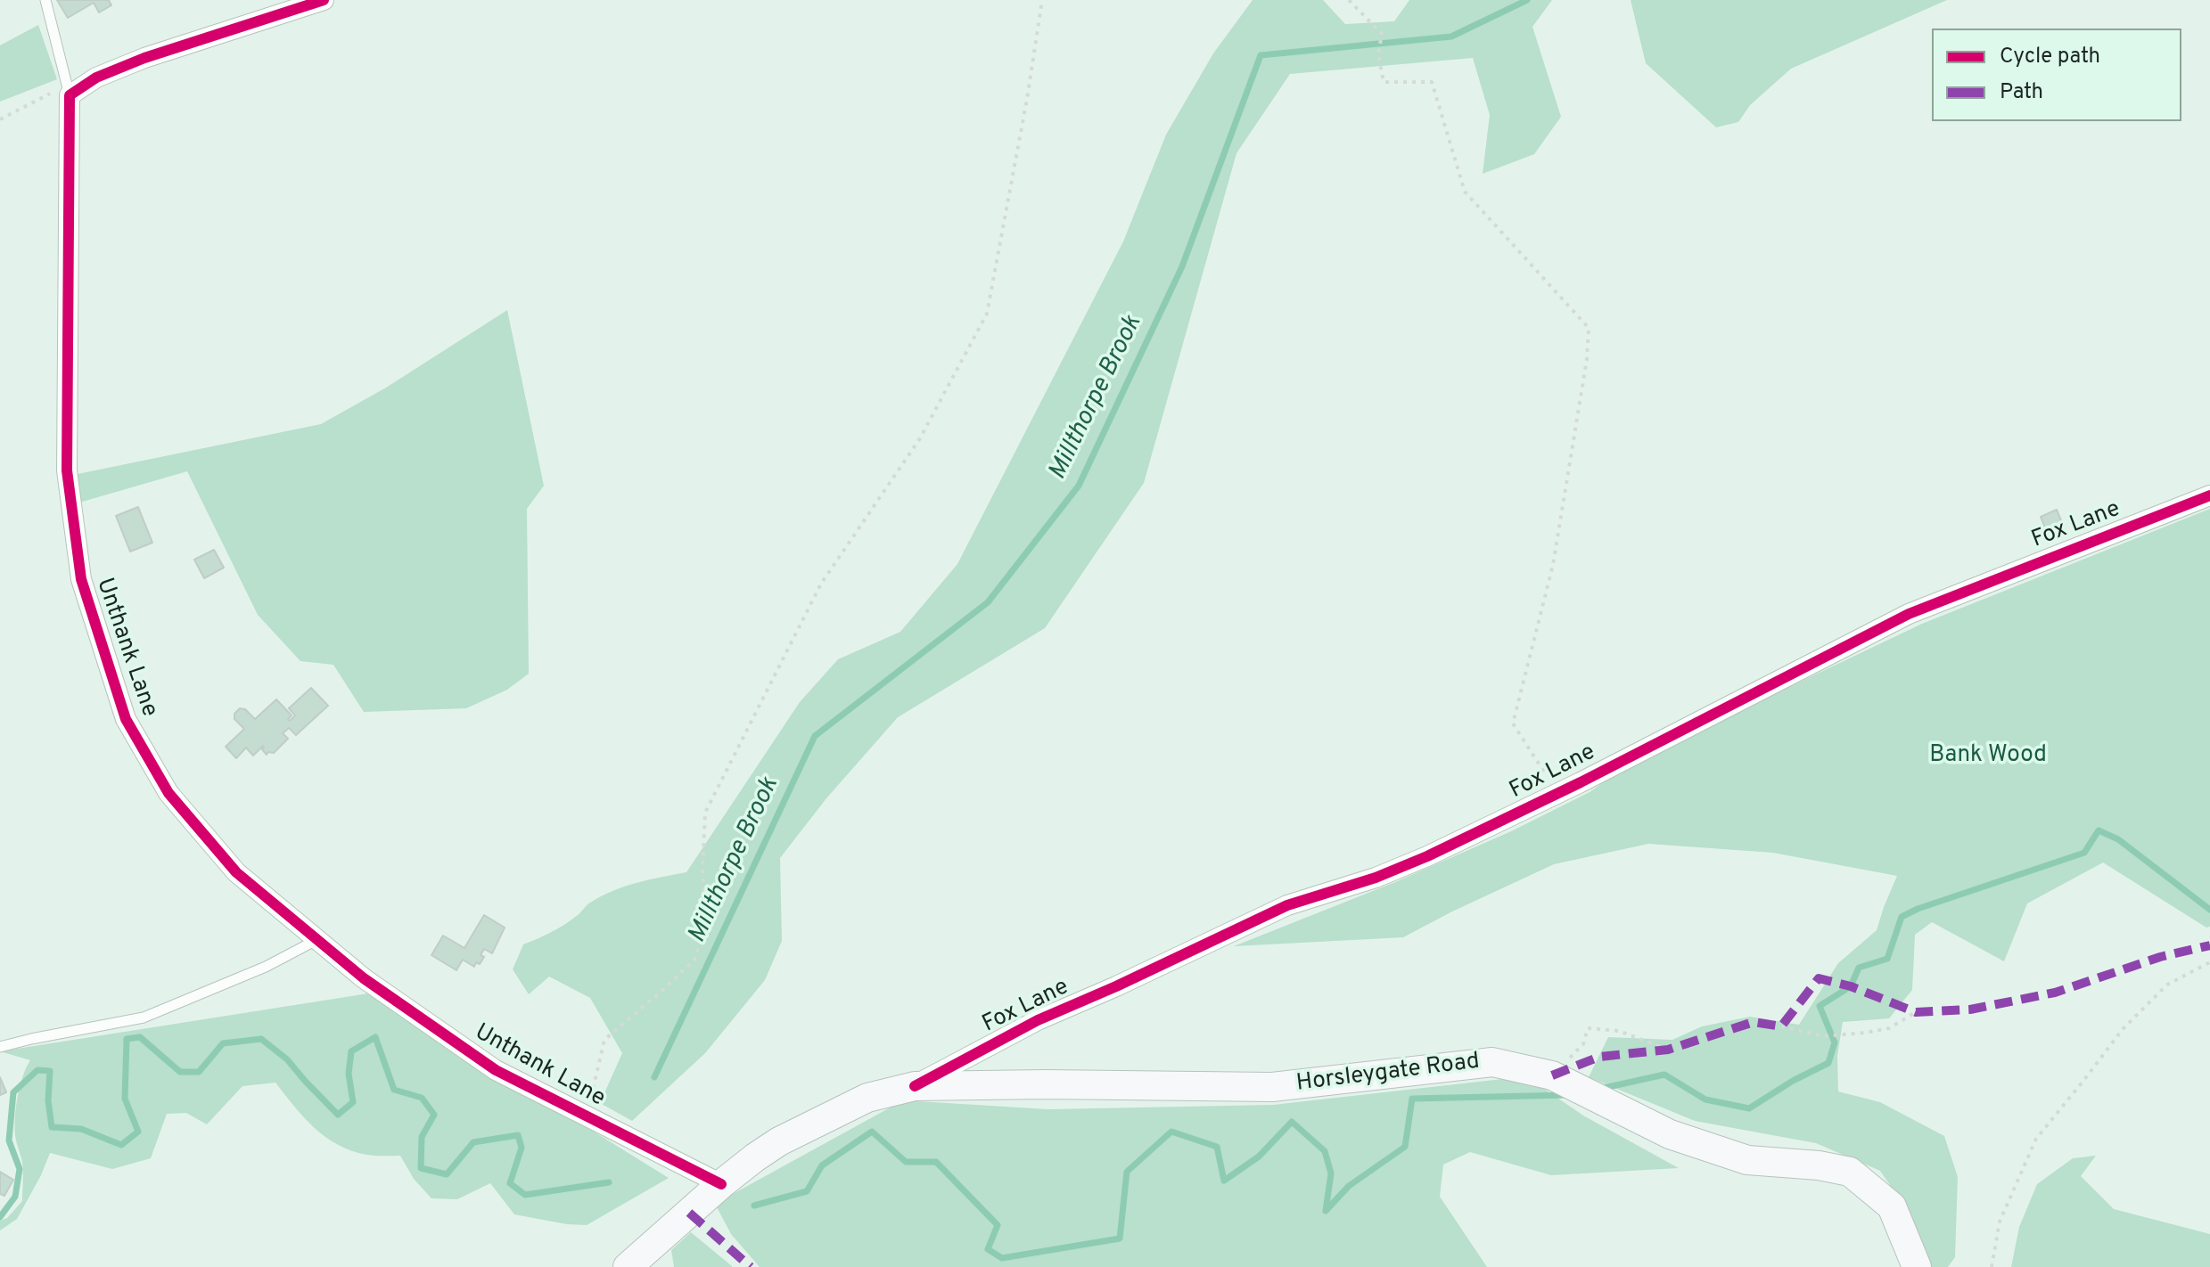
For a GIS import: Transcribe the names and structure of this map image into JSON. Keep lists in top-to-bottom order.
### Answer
{
  "streets": {
    "main road": ["Horsleygate Road"],
    "street": ["Fox Lane", "Unthank Lane"]
  },
  "crossings": [
    ["Fox Lane", "Horsleygate Road"],
    ["Unthank Lane", "Horsleygate Road"]
  ],
  "water": ["Millthorpe Brook"],
  "parks": ["Bank Wood"],
  "legend": ["Cycle path", "Path"]
}
